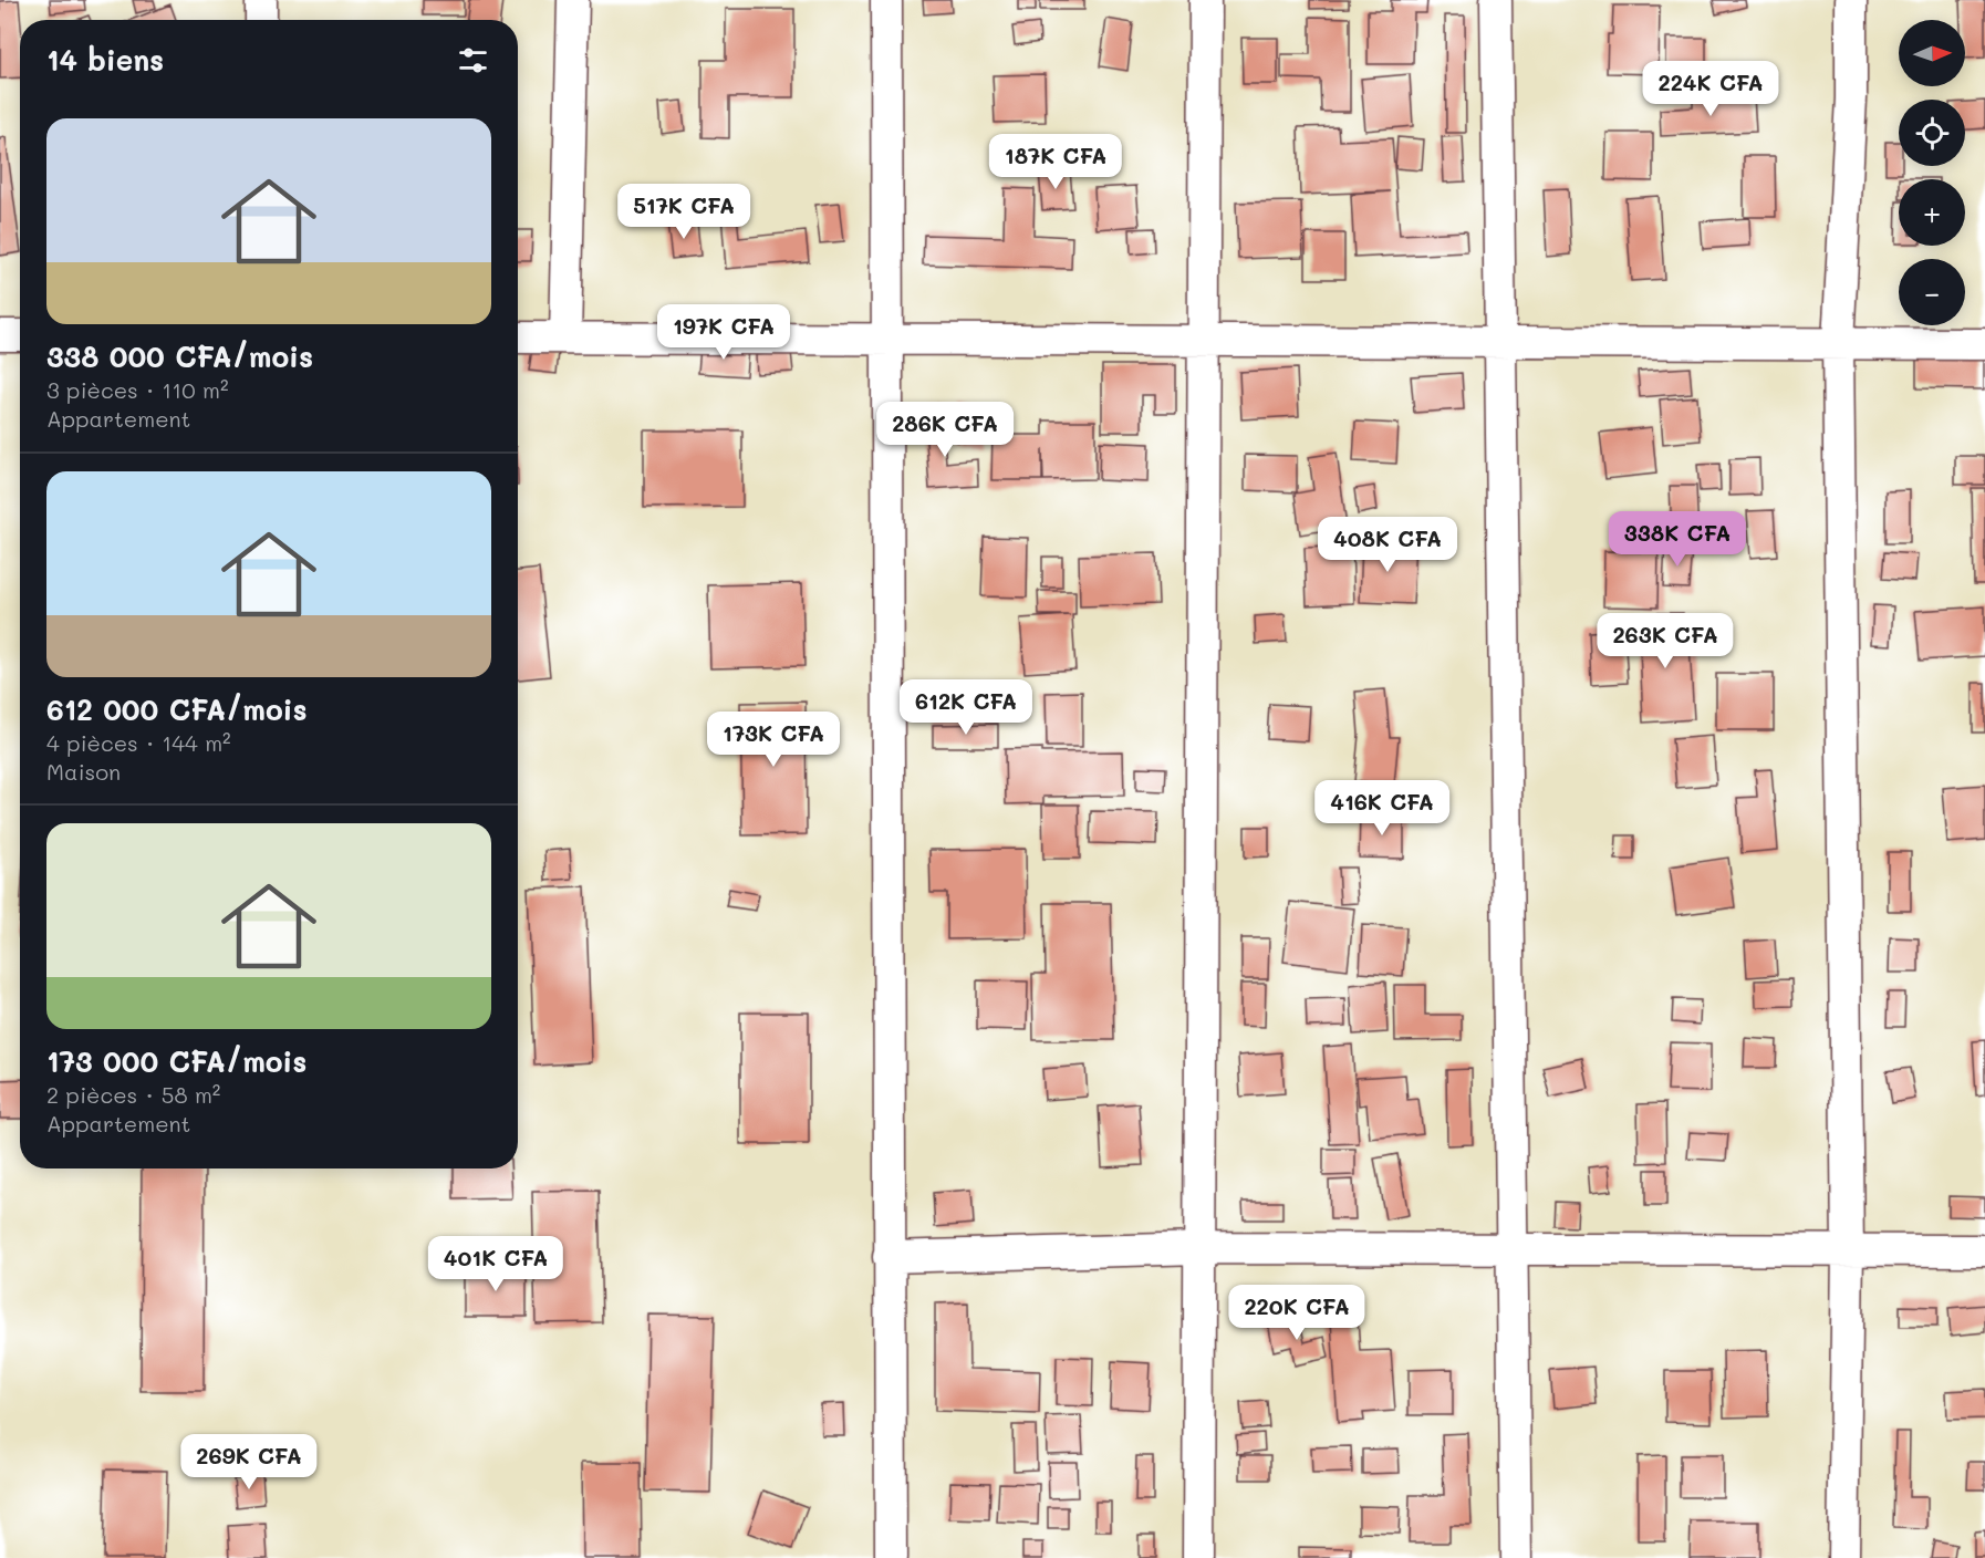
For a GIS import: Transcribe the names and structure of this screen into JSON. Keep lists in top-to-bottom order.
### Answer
{
  "north": "right",
  "page": {
    "map_buttons": ["+", "−"],
    "heading": "14 biens",
    "price": [
      "224K CFA",
      "187K CFA",
      "517K CFA",
      "197K CFA",
      "286K CFA",
      "338K CFA",
      "408K CFA",
      "263K CFA",
      "612K CFA",
      "173K CFA",
      "416K CFA",
      "401K CFA",
      "220K CFA",
      "269K CFA"
    ],
    "list": [
      {
        "name": "338 000 CFA/mois",
        "note": "3 pièces · 110 m² · Appartement"
      },
      {
        "name": "612 000 CFA/mois",
        "note": "4 pièces · 144 m² · Maison"
      },
      {
        "name": "173 000 CFA/mois",
        "note": "2 pièces · 58 m² · Appartement"
      }
    ]
  }
}
